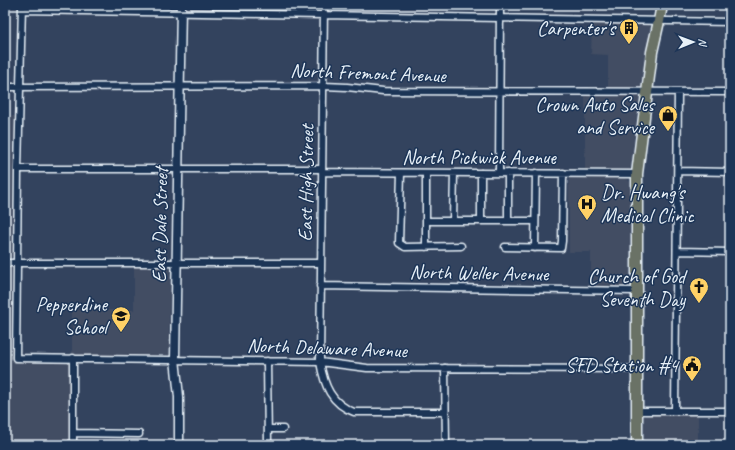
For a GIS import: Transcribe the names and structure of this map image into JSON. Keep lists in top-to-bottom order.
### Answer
{
  "streets": {
    "street": [
      "North Fremont Avenue",
      "North Pickwick Avenue",
      "East High Street",
      "East Dale Street",
      "North Weller Avenue",
      "North Delaware Avenue"
    ]
  },
  "crossings": [
    ["North Fremont Avenue", "East High Street"],
    ["North Fremont Avenue", "East Dale Street"],
    ["North Pickwick Avenue", "East High Street"],
    ["North Pickwick Avenue", "East Dale Street"],
    ["East High Street", "North Weller Avenue"],
    ["East High Street", "North Delaware Avenue"],
    ["East Dale Street", "North Delaware Avenue"]
  ],
  "places": {
    "building": ["Carpenter's"],
    "shop": ["Crown Auto Sales and Service"],
    "hospital": ["Dr. Hwang's Medical Clinic"],
    "church": ["Church of God Seventh Day"],
    "school or university": ["Pepperdine School"],
    "public building": ["SFD Station #4"]
  },
  "north": "right"
}
